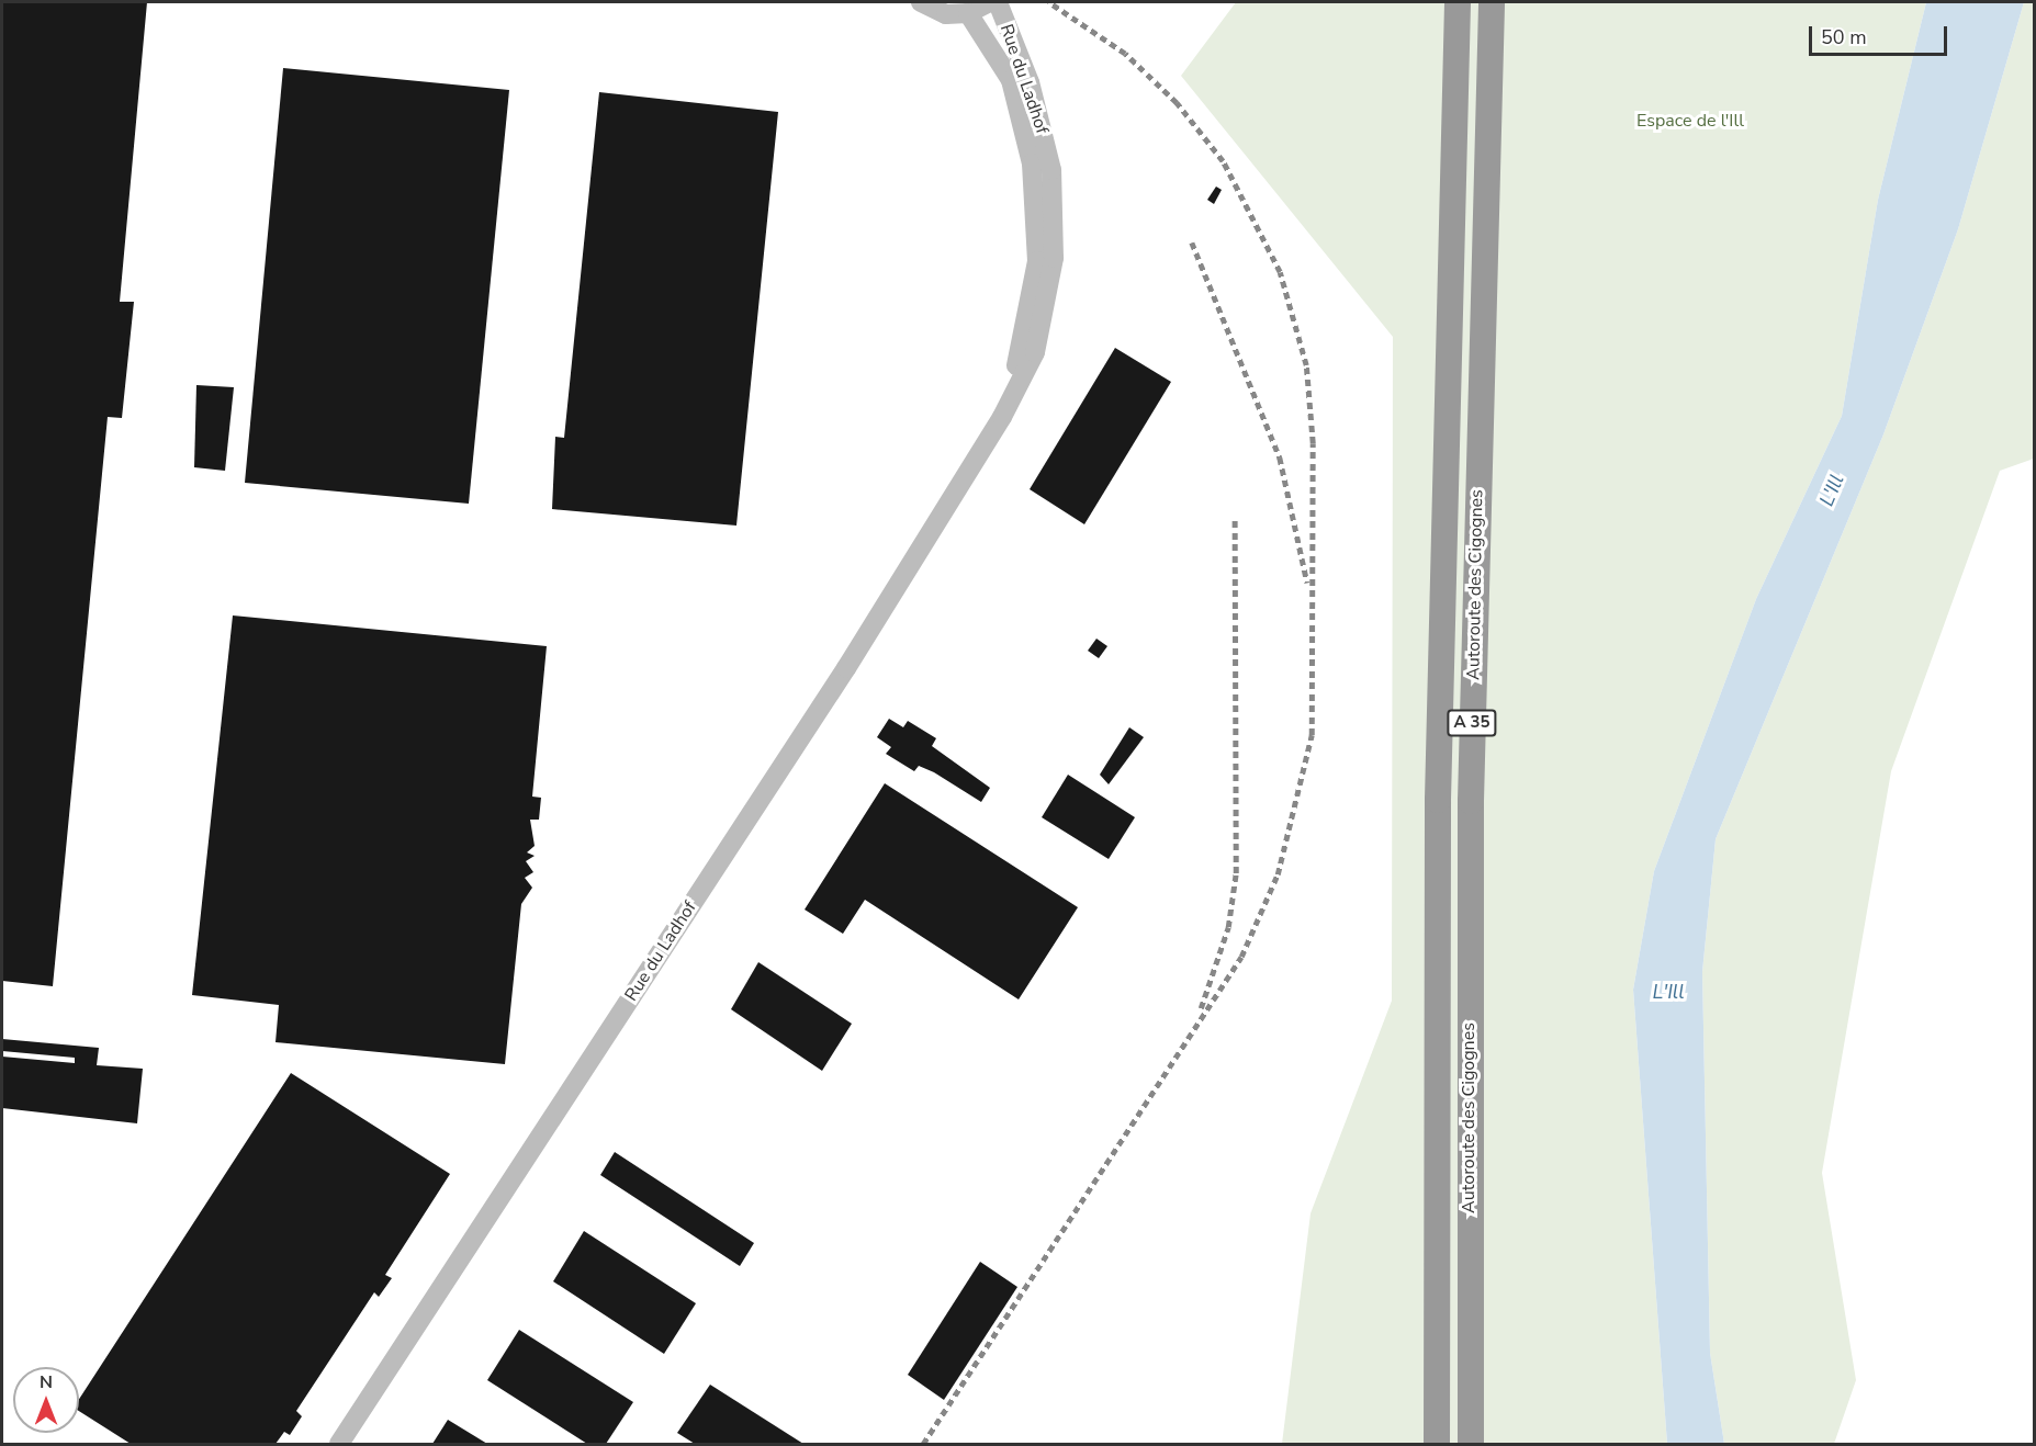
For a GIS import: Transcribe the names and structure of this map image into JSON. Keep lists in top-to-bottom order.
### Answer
{
  "streets": {
    "highway": ["Autoroute des Cigognes", "A 35"],
    "main road": ["Rue du Ladhof"]
  },
  "water": ["L'Ill"],
  "parks": ["Espace de l'Ill"],
  "scale_bar": "50 m",
  "north": "top"
}
